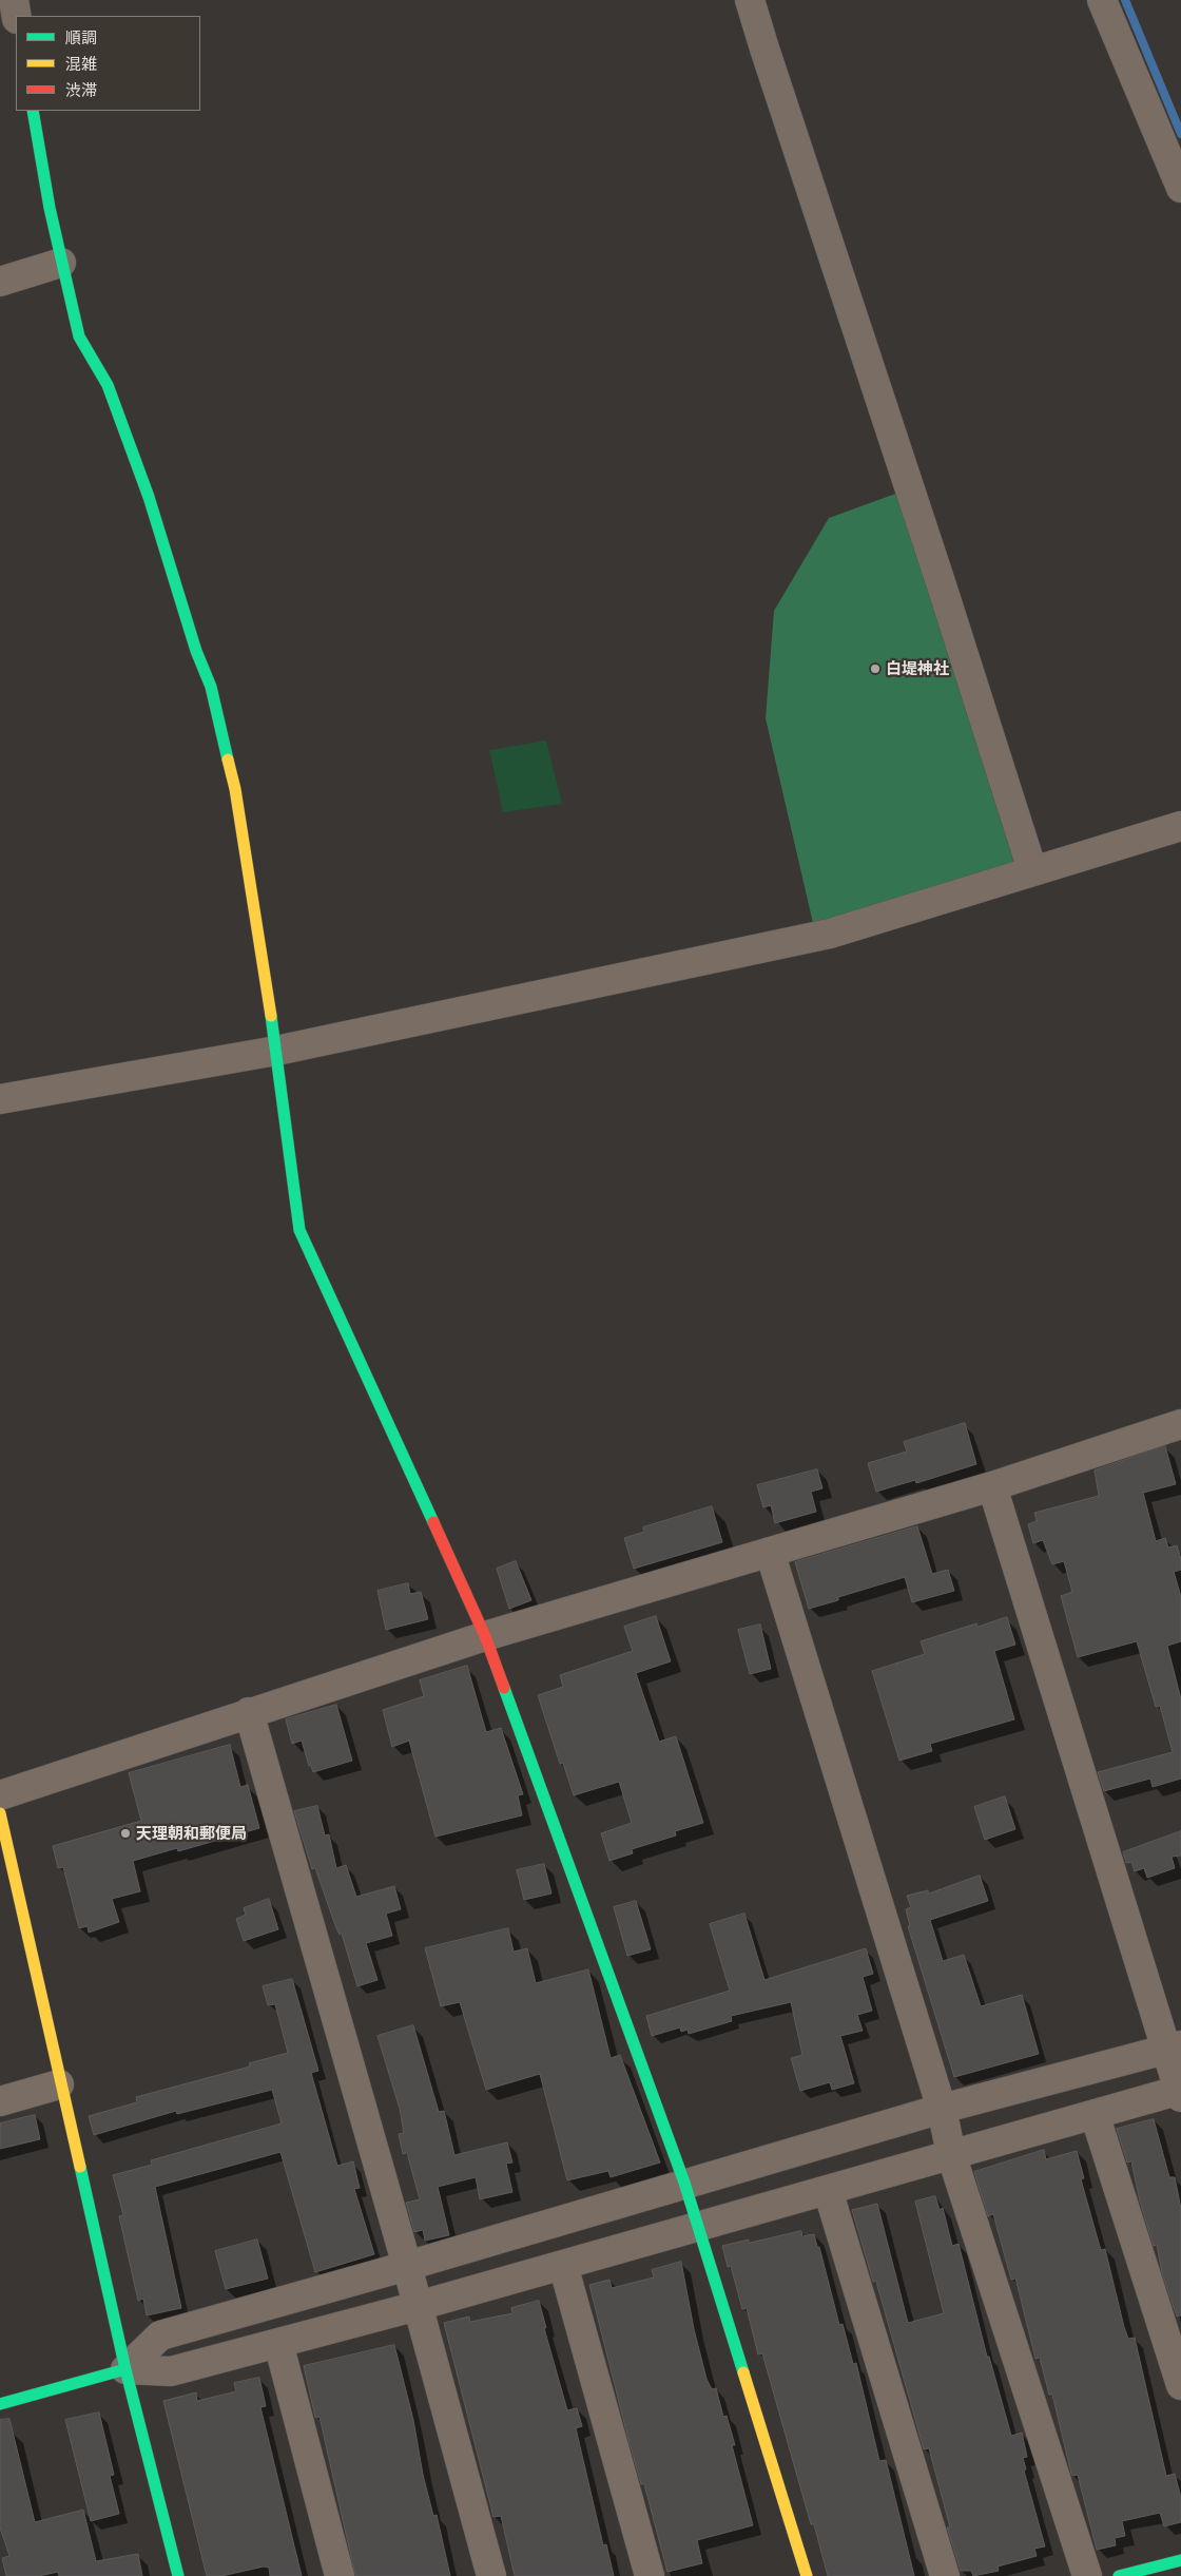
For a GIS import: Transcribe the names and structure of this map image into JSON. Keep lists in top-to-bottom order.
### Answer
{
  "places": ["白堤神社", "天理朝和郵便局"],
  "legend": ["順調", "混雑", "渋滞"]
}
